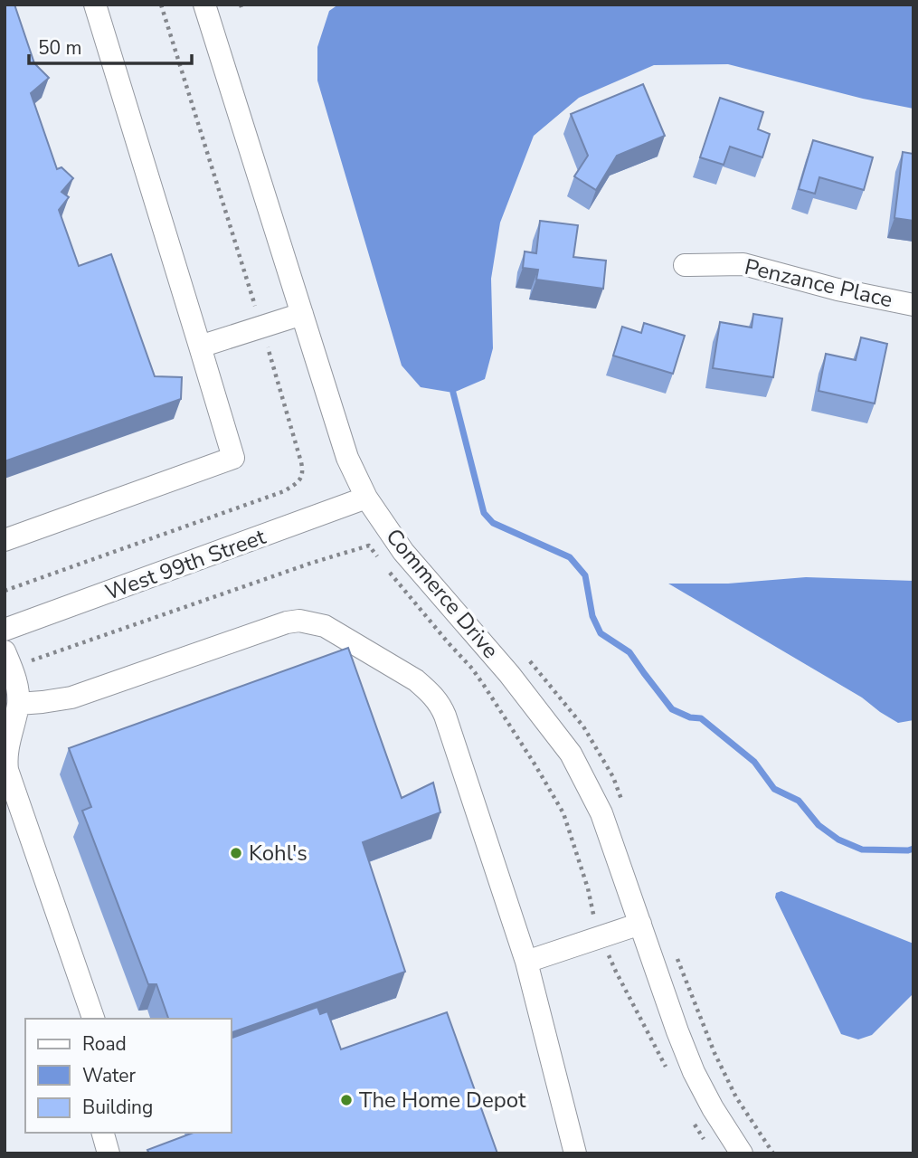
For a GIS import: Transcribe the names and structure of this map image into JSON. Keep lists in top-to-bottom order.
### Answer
{
  "streets": {
    "street": ["Penzance Place", "West 99th Street", "Commerce Drive"]
  },
  "crossings": [
    ["West 99th Street", "Commerce Drive"]
  ],
  "places": ["Kohl's", "The Home Depot"],
  "legend": ["Road", "Water", "Building"],
  "scale_bar": "50 m"
}
